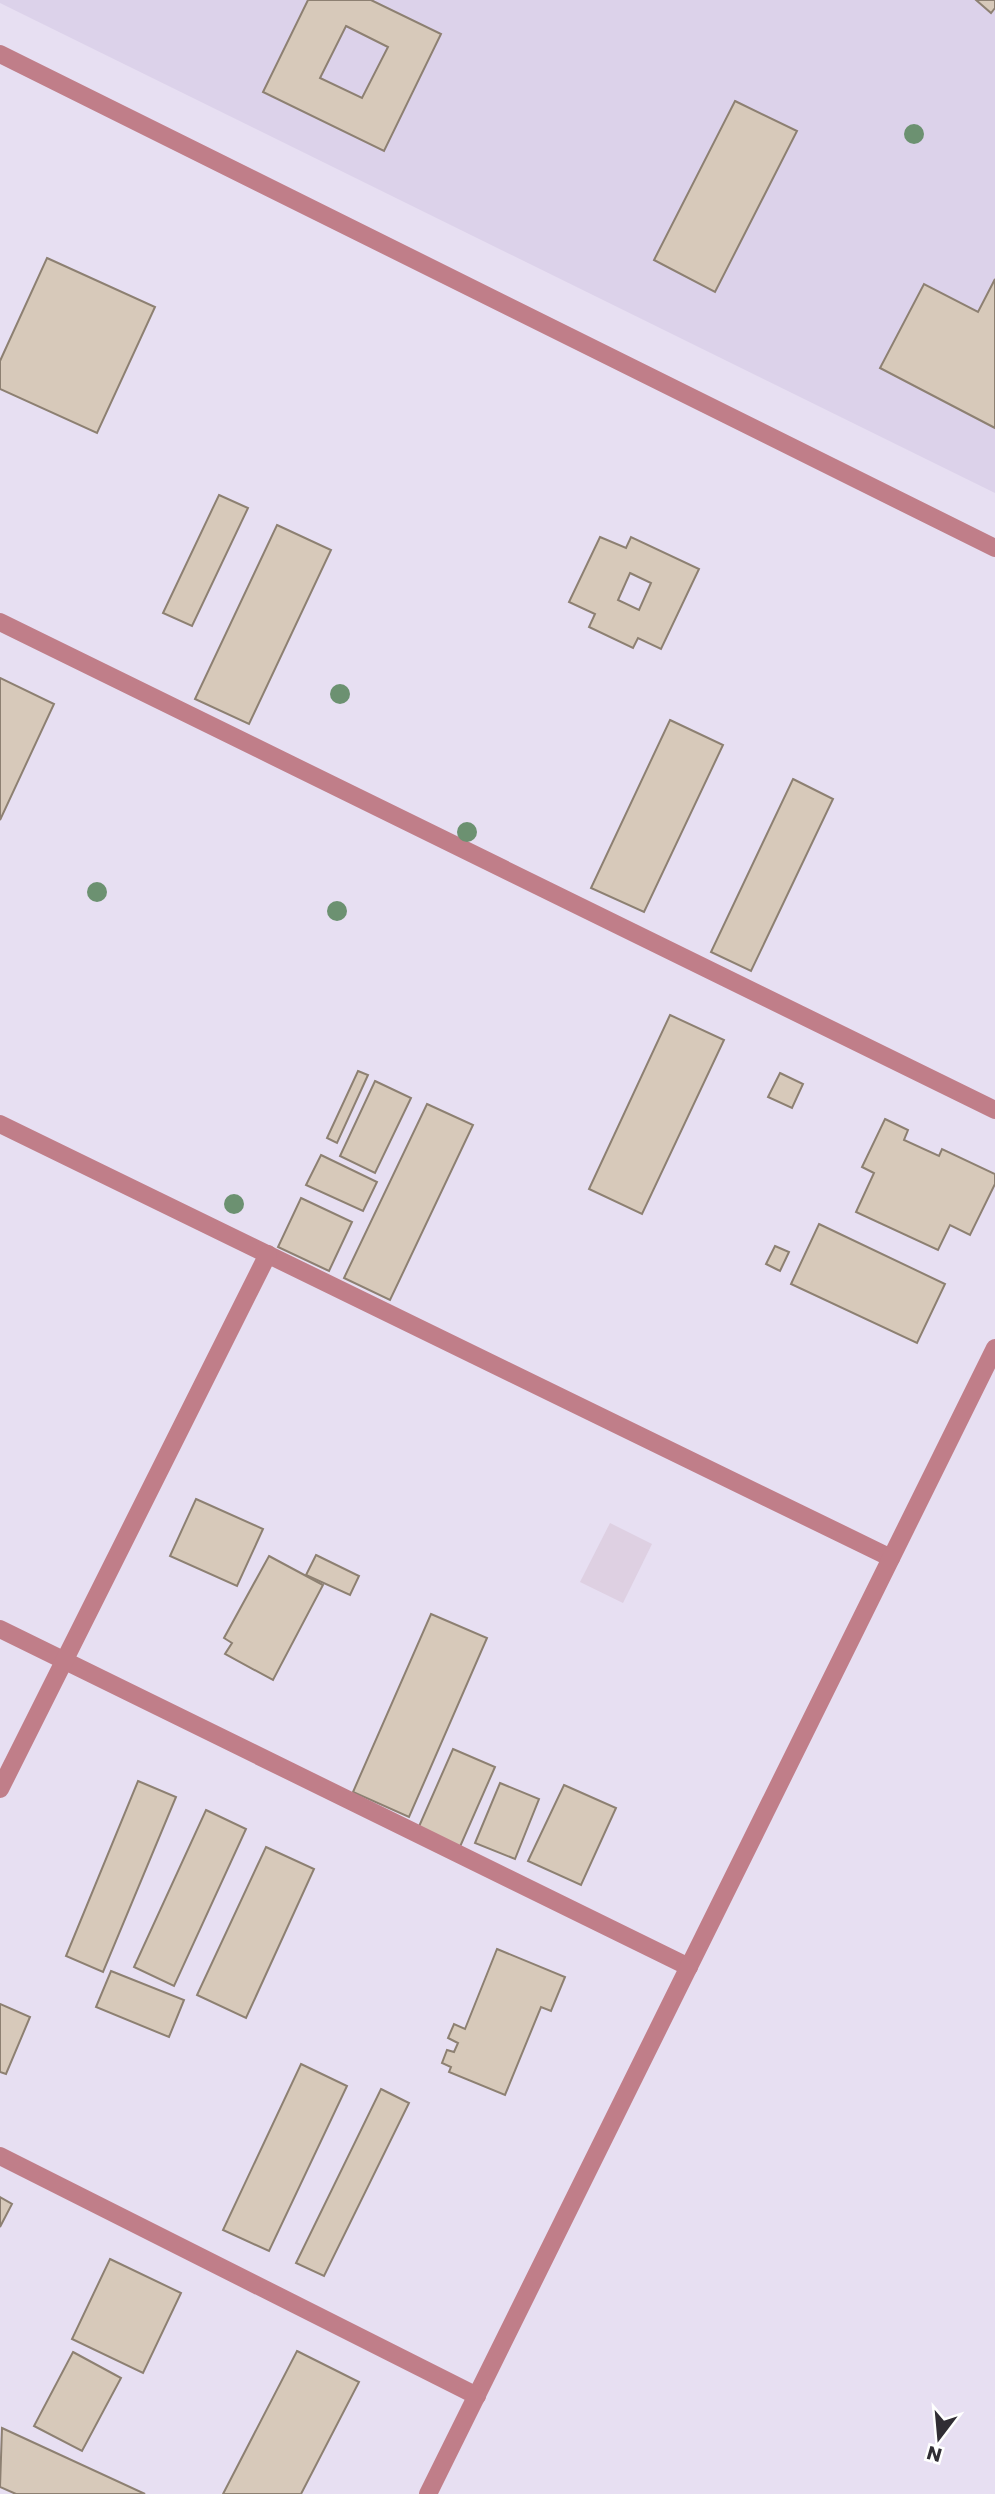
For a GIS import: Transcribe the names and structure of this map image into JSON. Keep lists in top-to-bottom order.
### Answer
{
  "north": "bottom"
}
